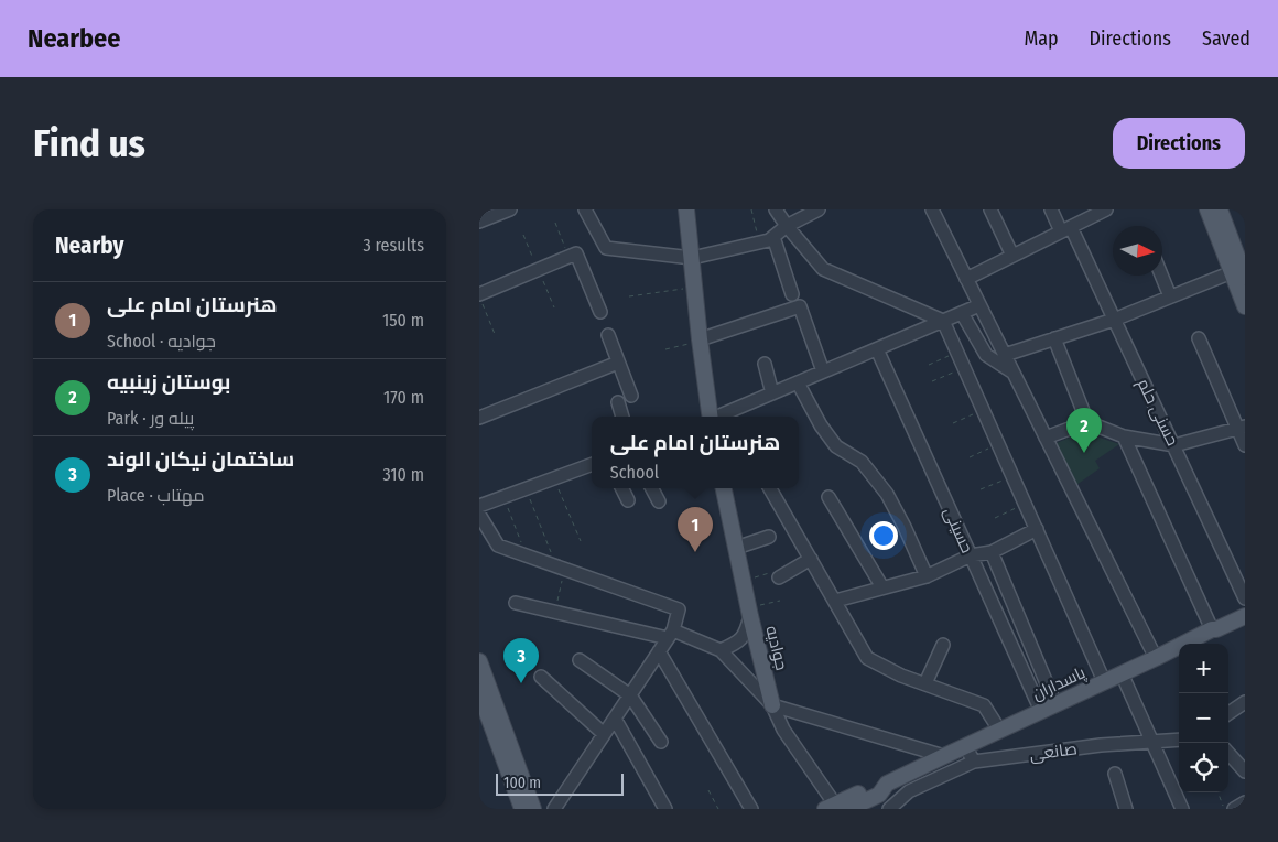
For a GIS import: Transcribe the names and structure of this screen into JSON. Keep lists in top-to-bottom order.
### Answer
{
  "streets": {
    "main road": ["جوادیه", "پاسداران"],
    "street": ["حسنی حلم", "حسینی", "صانعی"]
  },
  "crossings": [
    ["حسینی", "پاسداران"],
    ["جوادیه", "پاسداران"]
  ],
  "scale_bar": "100 m",
  "north": "right",
  "page": {
    "header": "Nearbee",
    "nav": ["Map", "Directions", "Saved"],
    "buttons": "Directions",
    "title": "Find us",
    "heading": ["Nearby", "3 results"],
    "list": [
      {
        "mark": "1",
        "name": "هنرستان امام علی",
        "note": "School · جوادیه",
        "value": "150 m"
      },
      {
        "mark": "2",
        "name": "بوستان زینبیه",
        "note": "Park · پیله ور",
        "value": "170 m"
      },
      {
        "mark": "3",
        "name": "ساختمان نیکان الوند",
        "note": "Place · مهتاب",
        "value": "310 m"
      }
    ],
    "pins": ["2", "1", "3"],
    "popup": ["هنرستان امام علی", "School"],
    "map_buttons": ["+", "−"],
    "scale": "100 m"
  }
}
